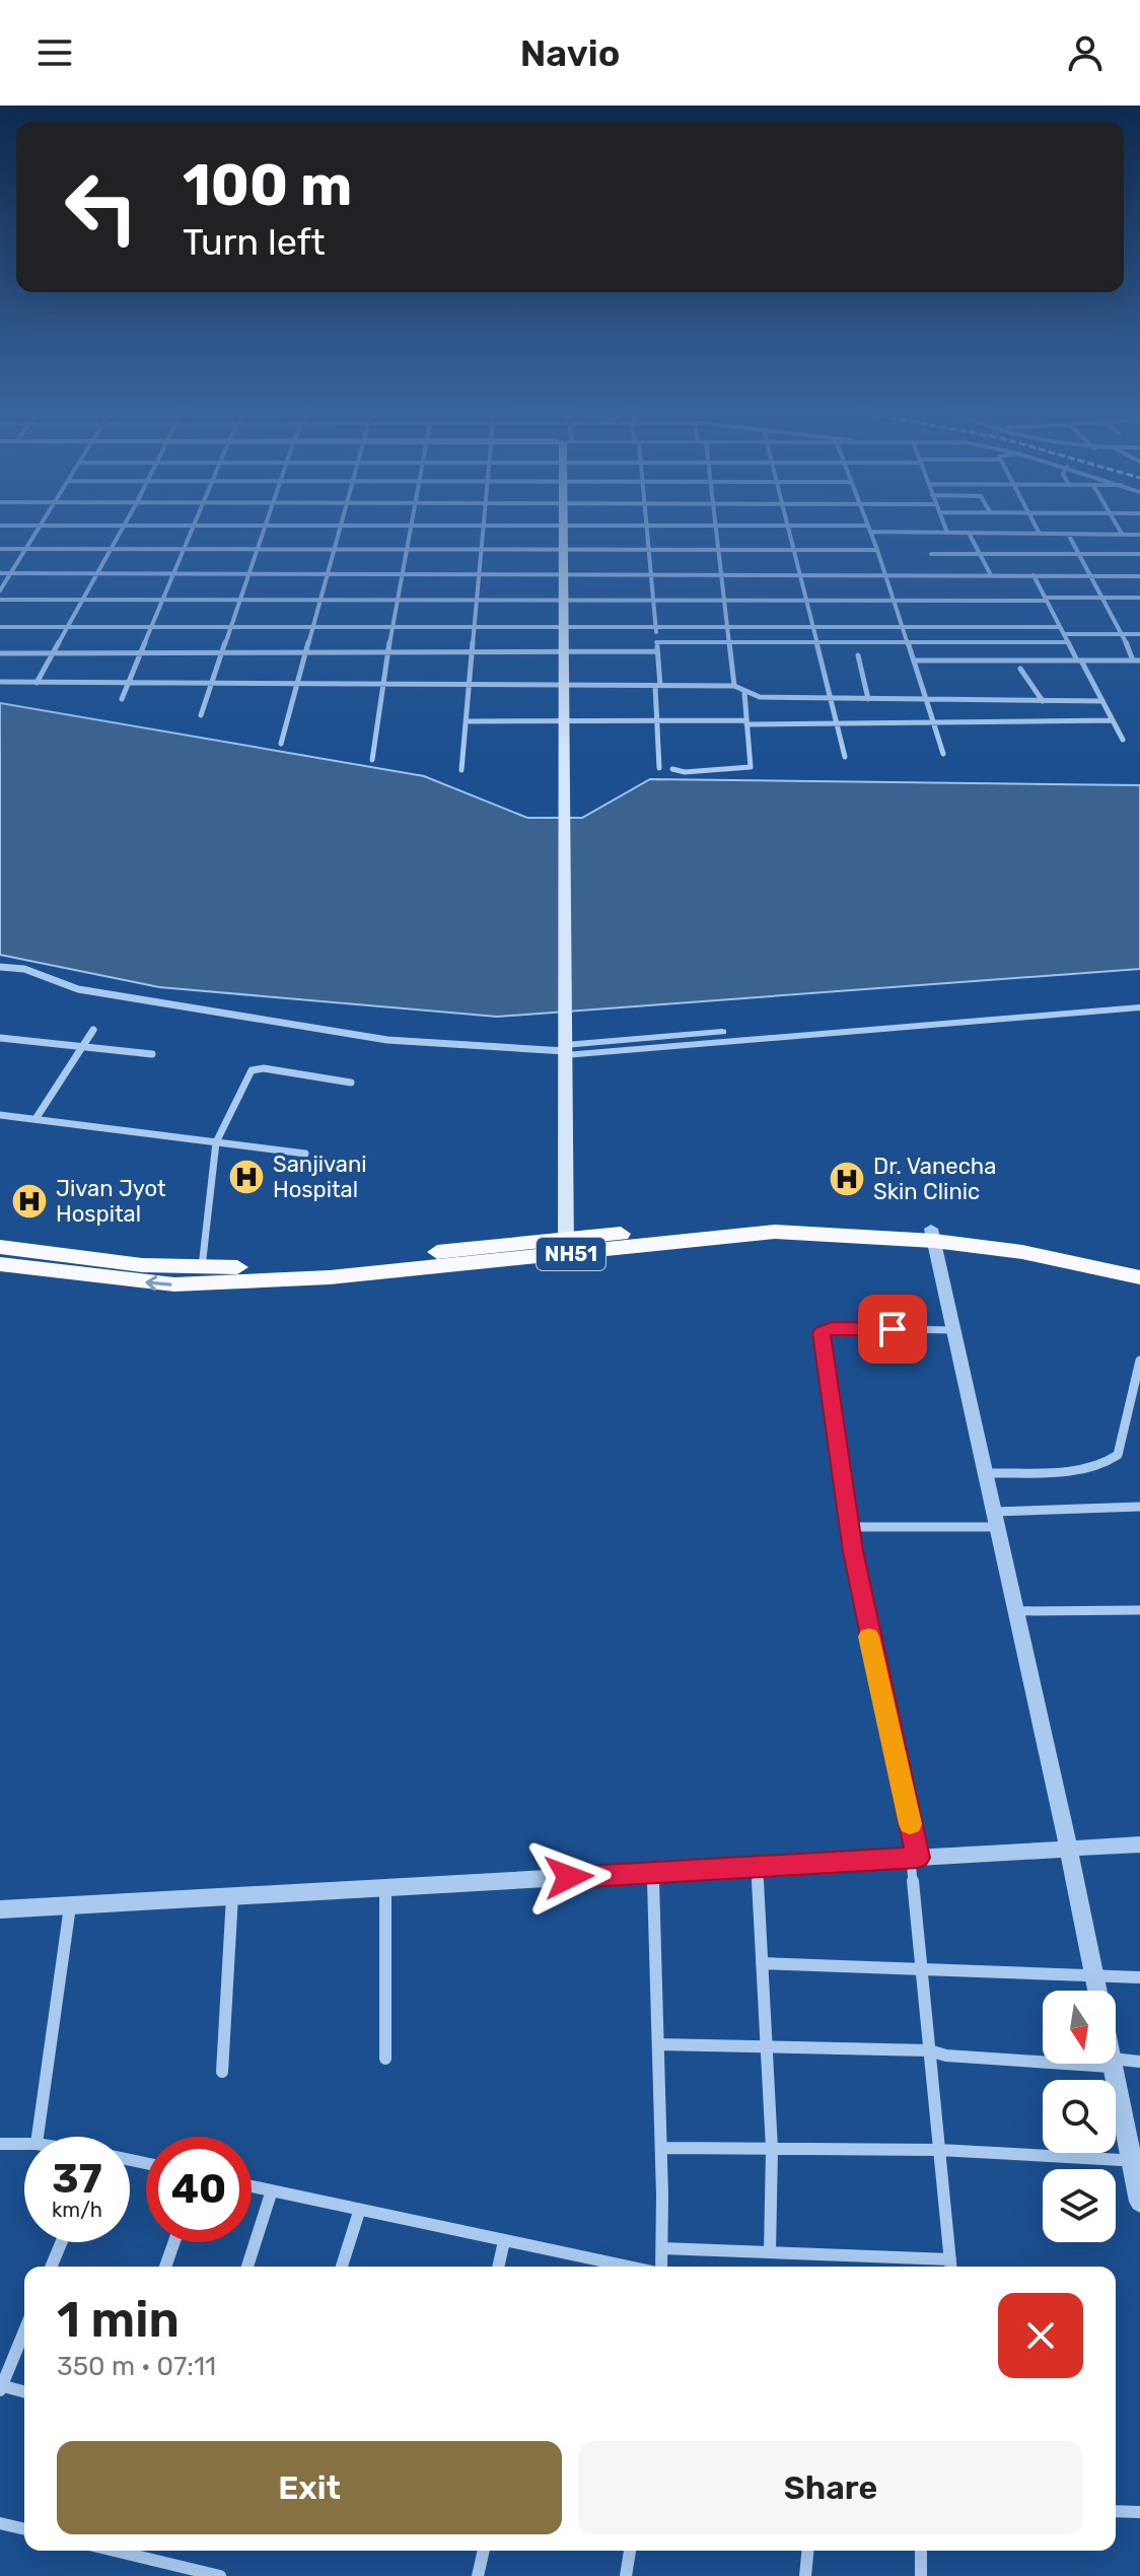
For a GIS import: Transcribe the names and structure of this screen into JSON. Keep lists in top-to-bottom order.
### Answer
{
  "streets": {
    "highway": ["NH51"]
  },
  "places": {
    "hospital": ["Sanjivani Hospital", "Dr. Vanecha Skin Clinic", "Jivan Jyot Hospital"]
  },
  "north": "bottom",
  "page": {
    "header": "Navio",
    "turn": ["100 m", "Turn left"],
    "speed": "37 km/h",
    "limit": "40",
    "heading": ["1 min", "350 m · 07:11"],
    "buttons": ["Exit", "Share"]
  }
}
